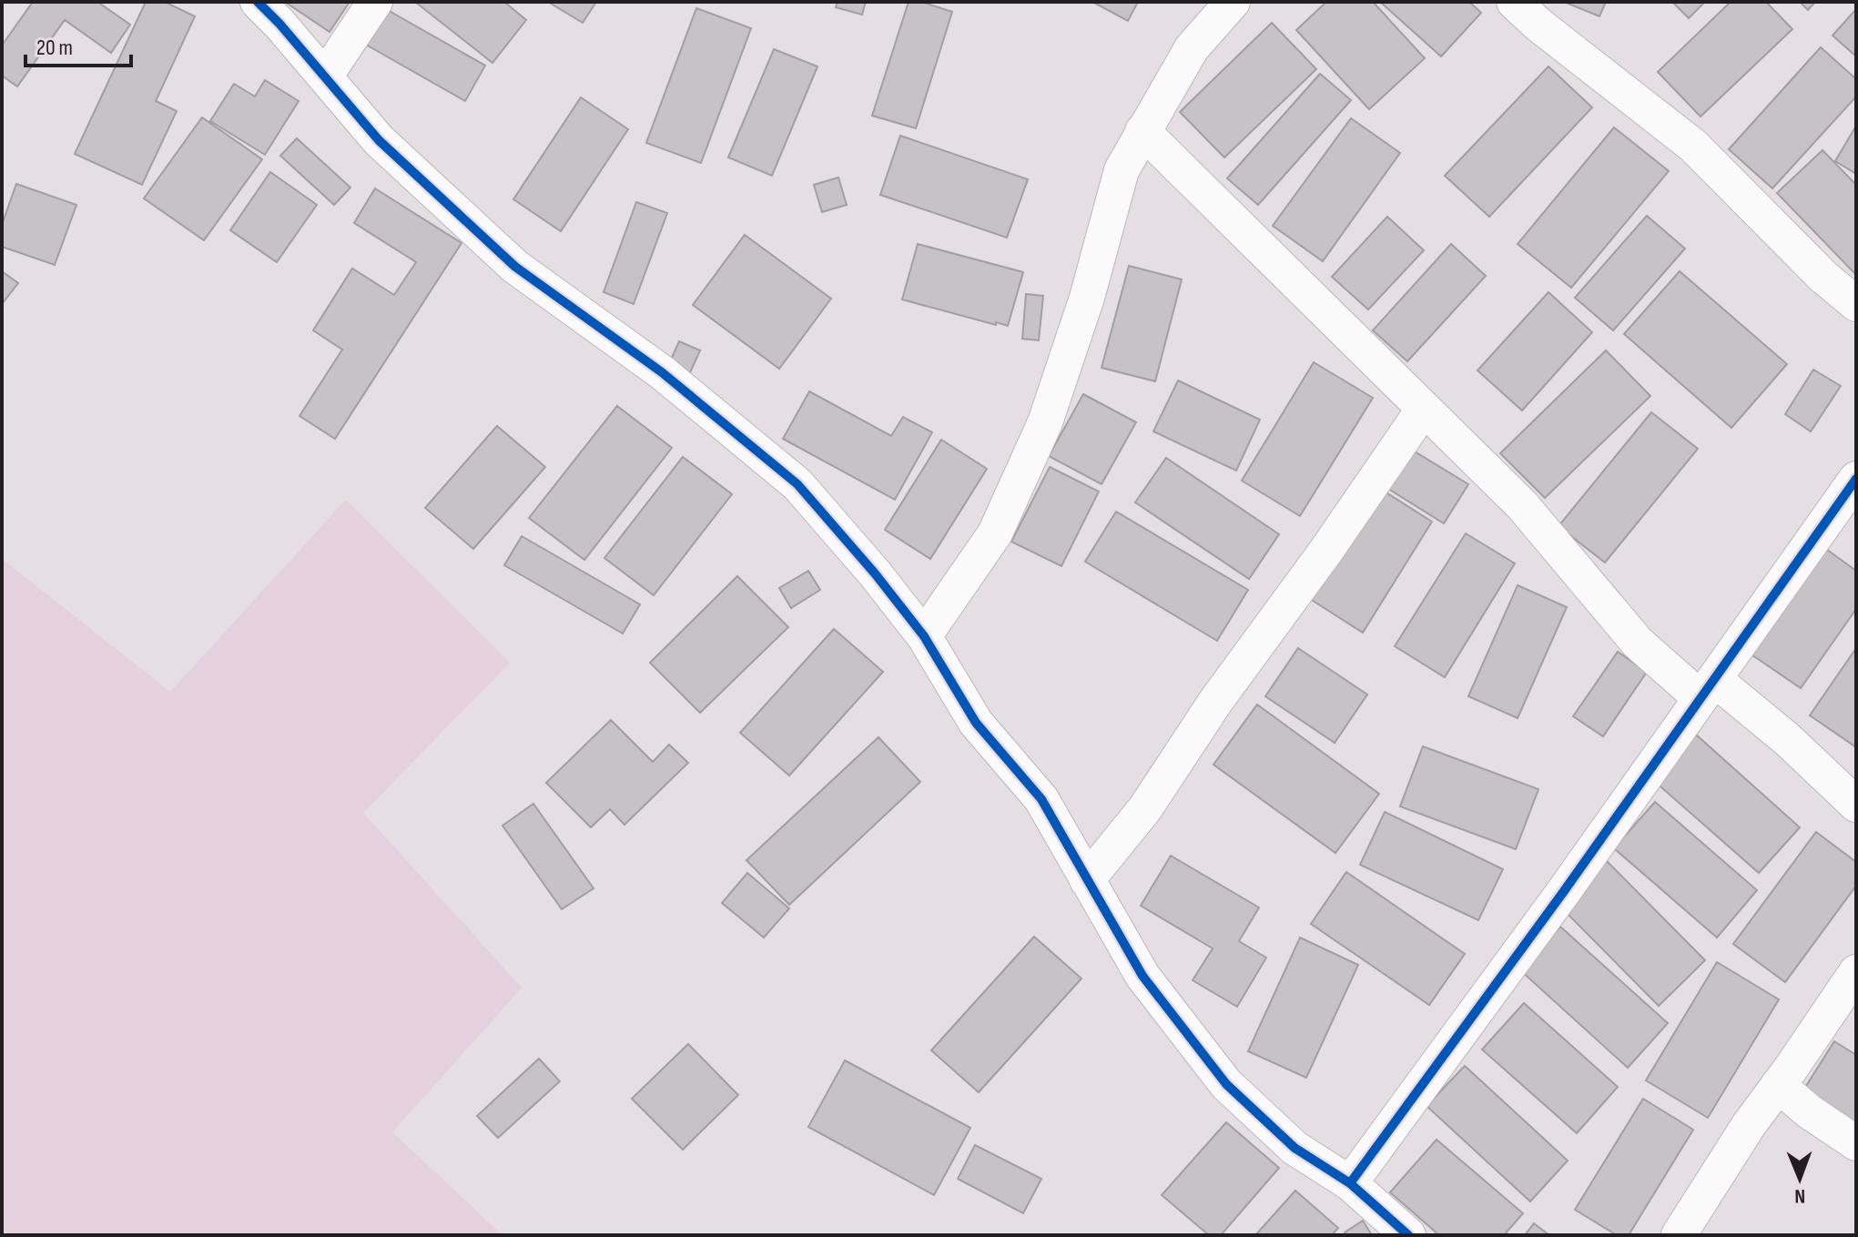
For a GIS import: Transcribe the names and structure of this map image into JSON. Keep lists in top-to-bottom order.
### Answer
{
  "scale_bar": "20 m",
  "north": "bottom"
}
